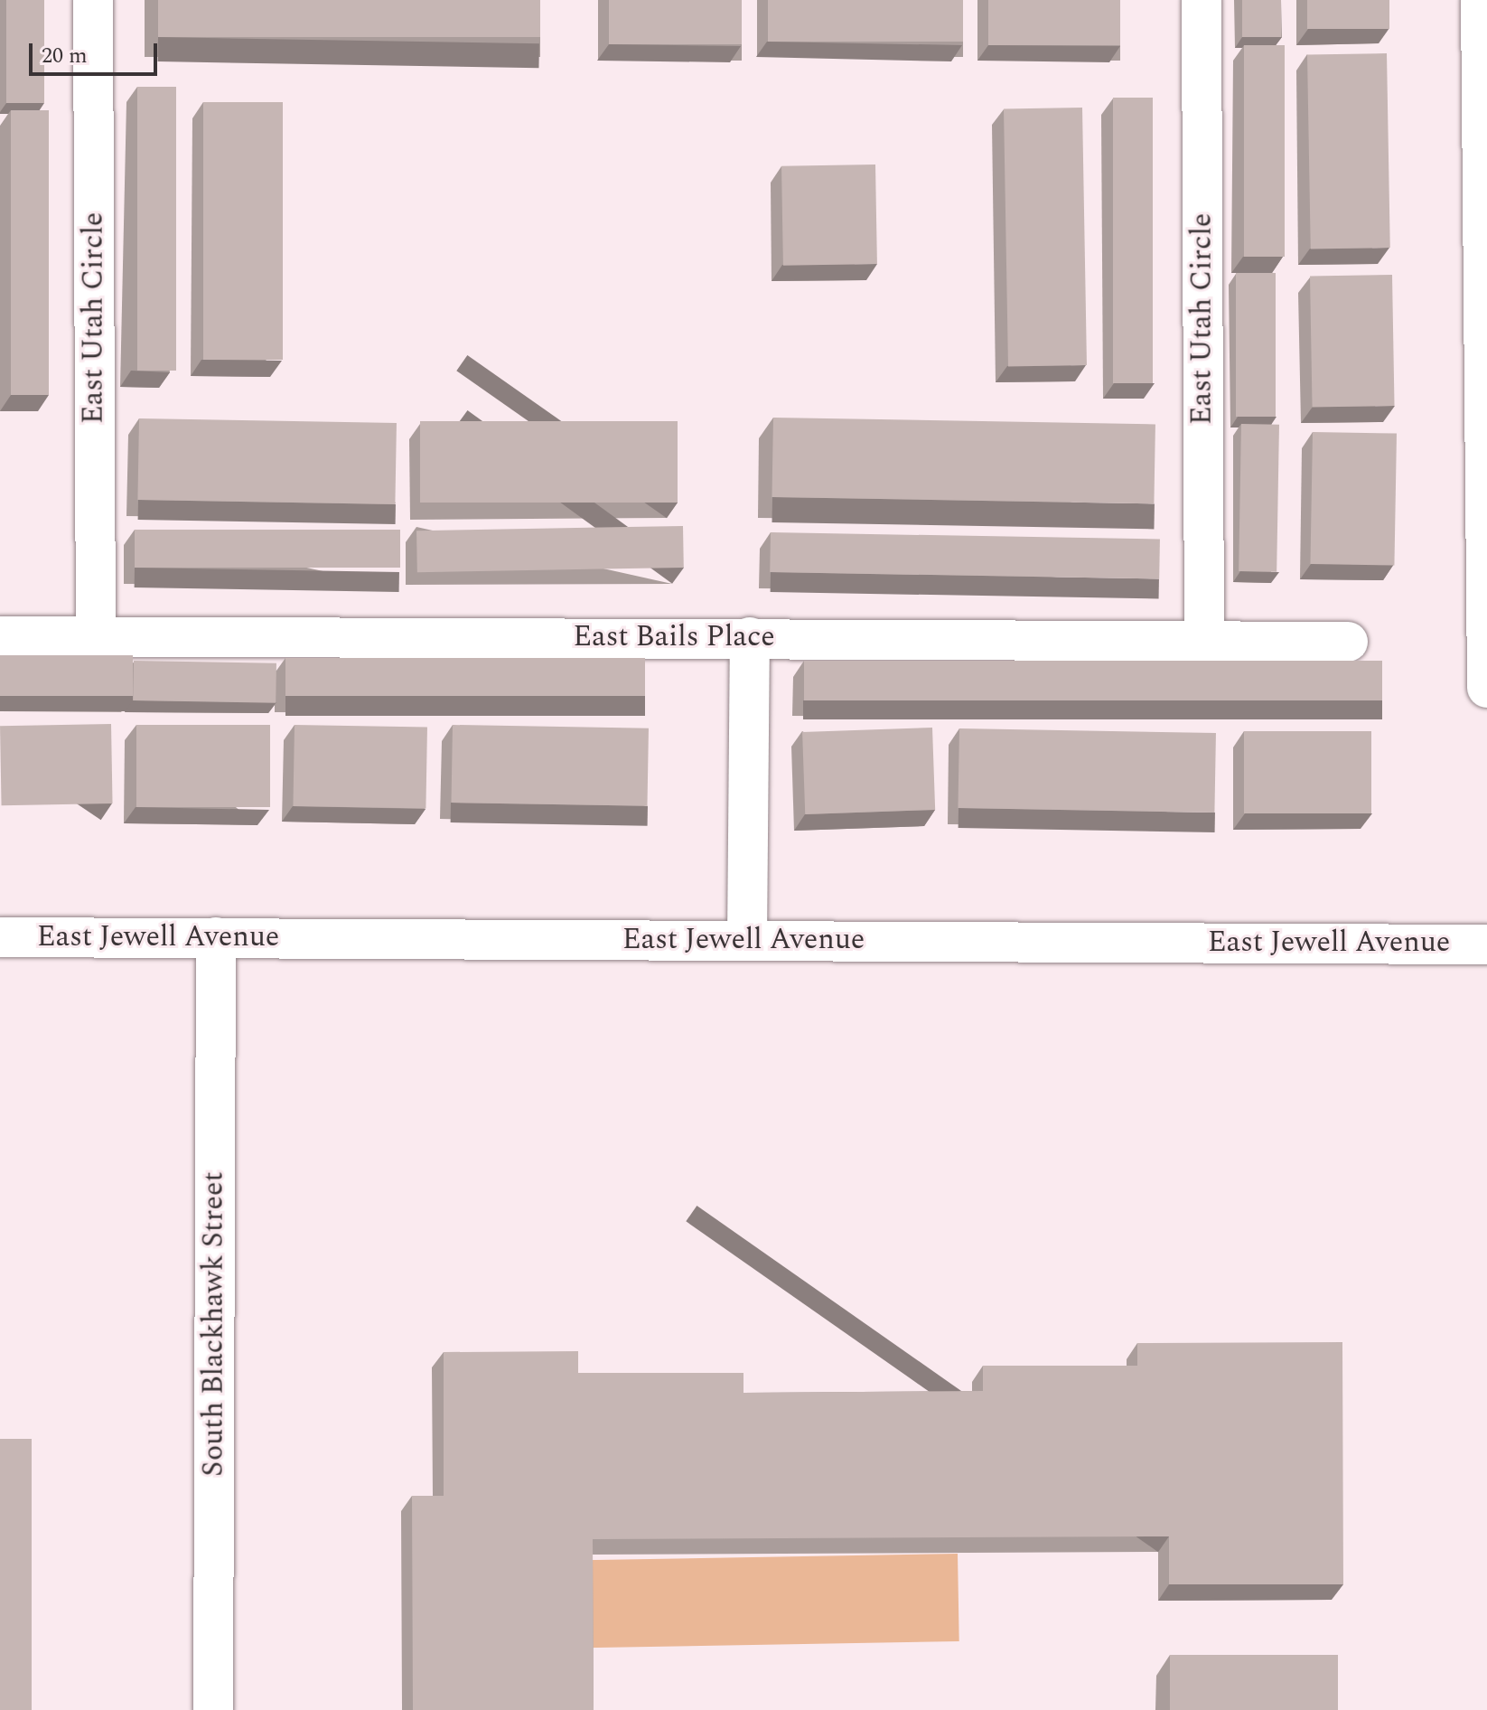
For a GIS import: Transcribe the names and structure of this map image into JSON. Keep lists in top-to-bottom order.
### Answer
{
  "streets": {
    "street": [
      "East Utah Circle",
      "East Bails Place",
      "East Jewell Avenue",
      "South Blackhawk Street"
    ]
  },
  "crossings": [
    ["East Utah Circle", "East Bails Place"],
    ["East Jewell Avenue", "South Blackhawk Street"]
  ],
  "scale_bar": "20 m"
}
